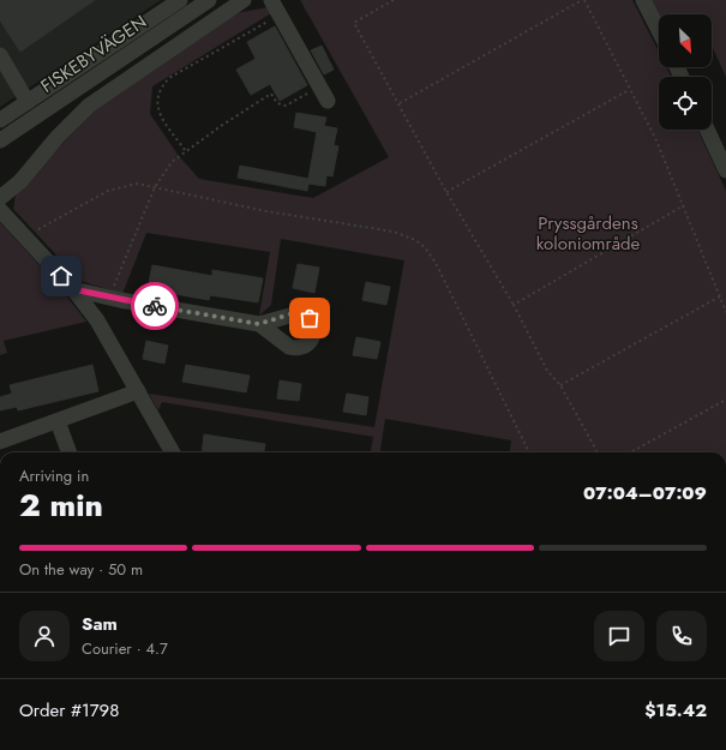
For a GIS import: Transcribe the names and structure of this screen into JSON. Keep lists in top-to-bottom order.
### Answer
{
  "streets": {
    "street": ["FISKEBYVÄGEN"]
  },
  "parks": ["Pryssgårdens koloniområde"],
  "north": "bottom right",
  "page": {
    "heading": ["2 min", "Arriving in", "07:04–07:09"],
    "panel": [
      "Sam",
      "Courier · 4.7",
      "Order #1798",
      "$15.42"
    ],
    "bar": "On the way · 50 m"
  }
}
